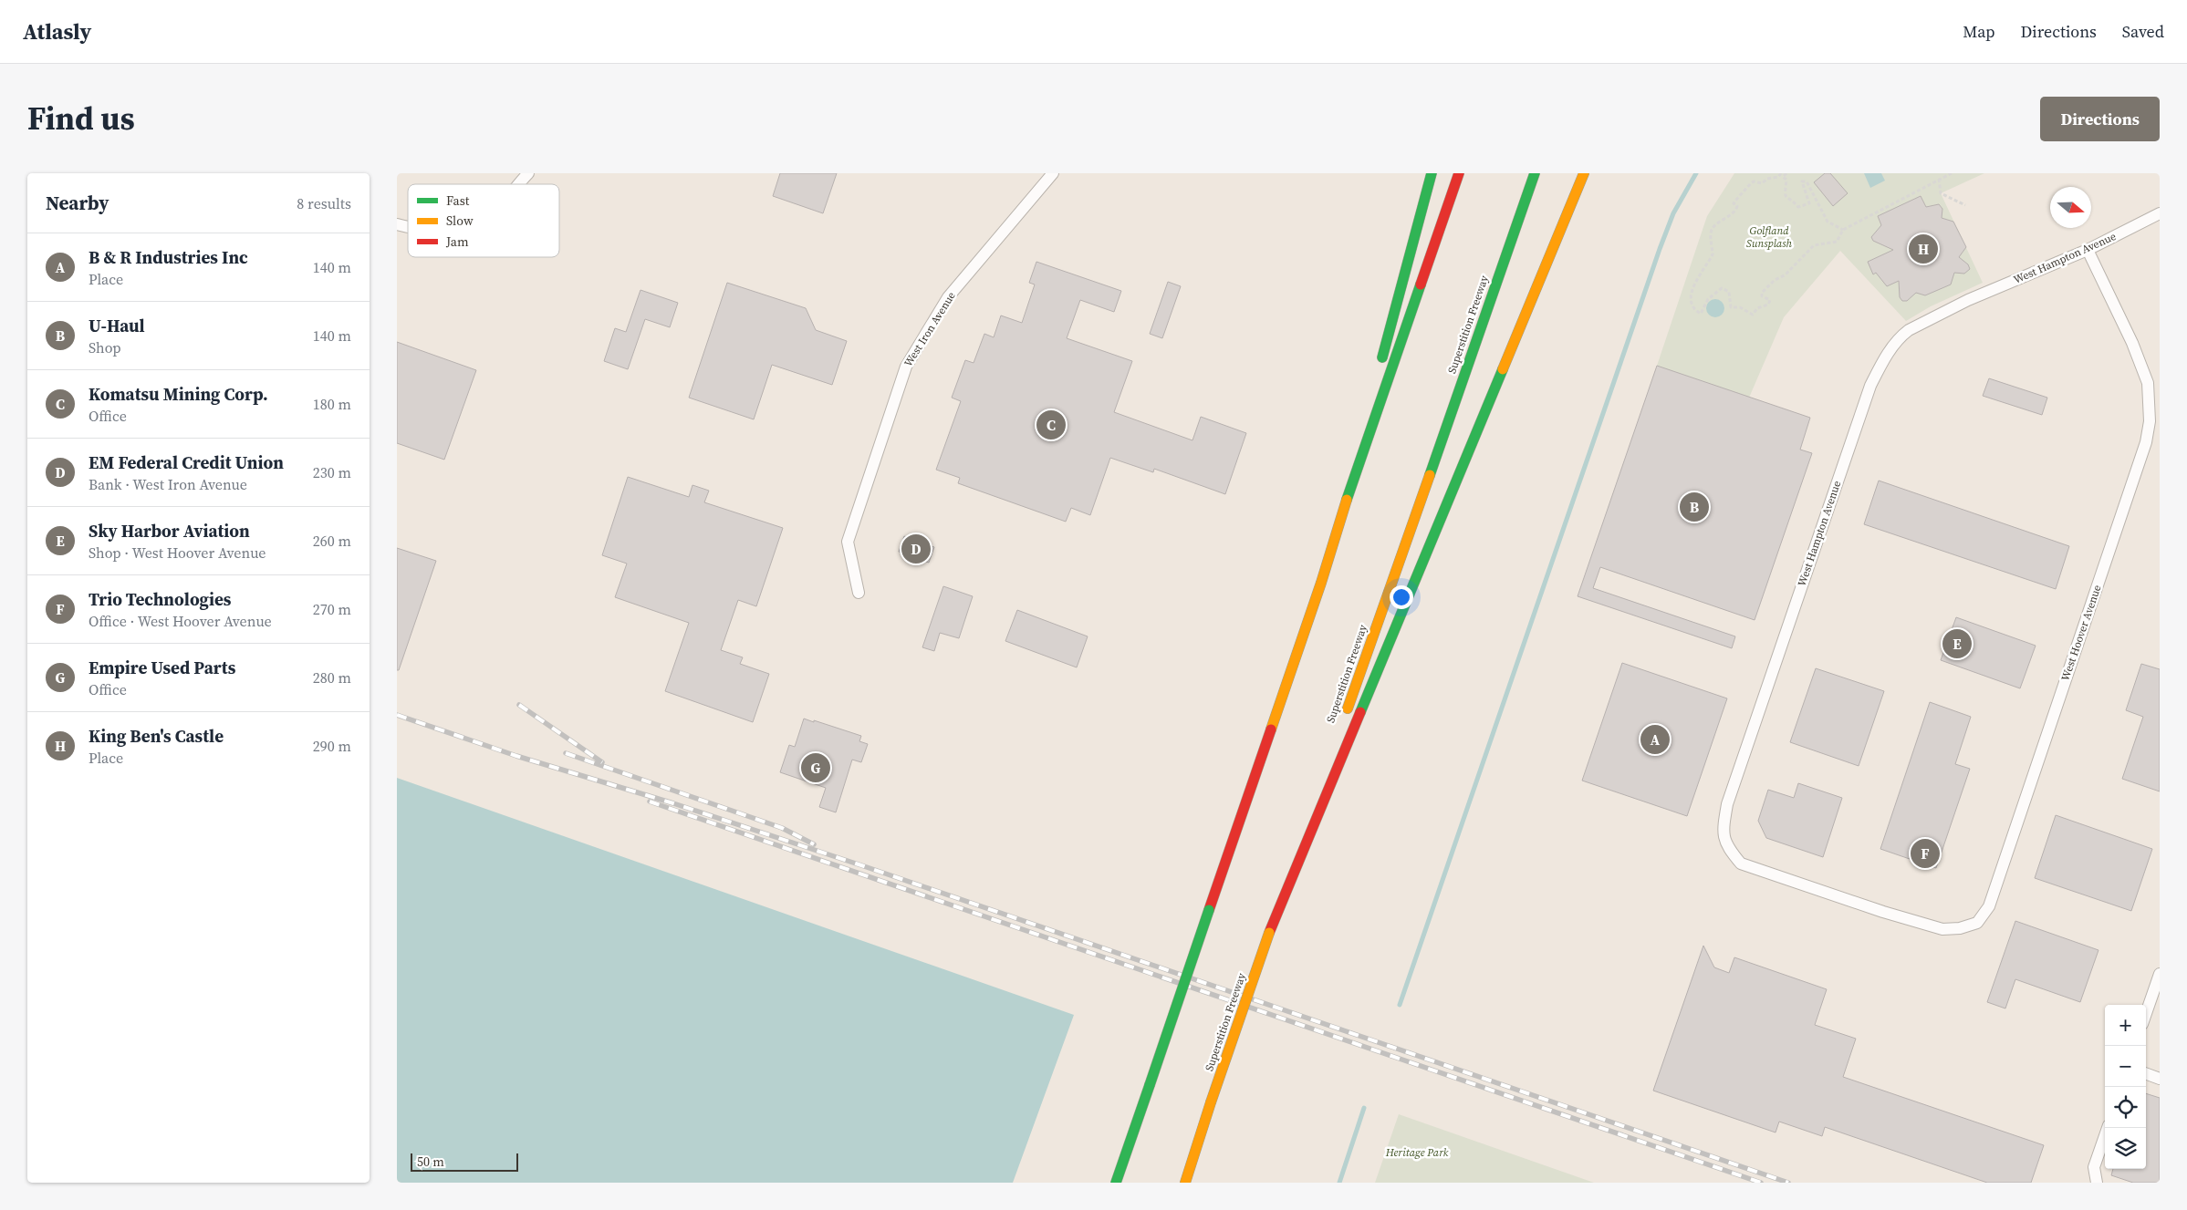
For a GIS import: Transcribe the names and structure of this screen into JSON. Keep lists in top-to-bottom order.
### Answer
{
  "streets": {
    "highway": ["Superstition Freeway"],
    "street": ["West Hampton Avenue", "West Iron Avenue", "West Hoover Avenue"]
  },
  "crossings": [
    ["West Hampton Avenue", "West Hoover Avenue"]
  ],
  "parks": ["Golfland Sunsplash", "Heritage Park"],
  "legend": ["Fast", "Slow", "Jam"],
  "scale_bar": "50 m",
  "north": "right",
  "page": {
    "header": "Atlasly",
    "nav": ["Map", "Directions", "Saved"],
    "title": "Find us",
    "buttons": "Directions",
    "heading": ["Nearby", "8 results"],
    "list": [
      {
        "mark": "A",
        "name": "B & R Industries Inc",
        "note": "Place",
        "value": "140 m"
      },
      {
        "mark": "B",
        "name": "U-Haul",
        "note": "Shop",
        "value": "140 m"
      },
      {
        "mark": "C",
        "name": "Komatsu Mining Corp.",
        "note": "Office",
        "value": "180 m"
      },
      {
        "mark": "D",
        "name": "EM Federal Credit Union",
        "note": "Bank · West Iron Avenue",
        "value": "230 m"
      },
      {
        "mark": "E",
        "name": "Sky Harbor Aviation",
        "note": "Shop · West Hoover Avenue",
        "value": "260 m"
      },
      {
        "mark": "F",
        "name": "Trio Technologies",
        "note": "Office · West Hoover Avenue",
        "value": "270 m"
      },
      {
        "mark": "G",
        "name": "Empire Used Parts",
        "note": "Office",
        "value": "280 m"
      },
      {
        "mark": "H",
        "name": "King Ben's Castle",
        "note": "Place",
        "value": "290 m"
      }
    ],
    "pins": [
      "H",
      "C",
      "B",
      "D",
      "E",
      "A",
      "G",
      "F"
    ],
    "map_buttons": ["+", "−"],
    "scale": "50 m"
  }
}
